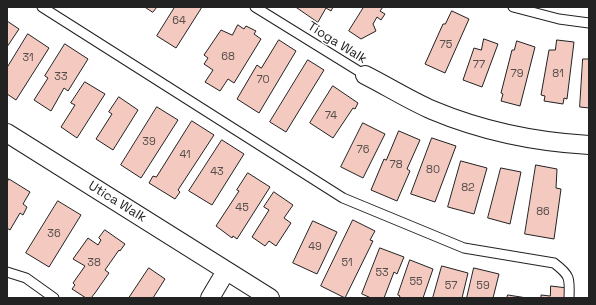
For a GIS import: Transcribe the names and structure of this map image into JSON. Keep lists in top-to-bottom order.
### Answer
{
  "streets": {
    "street": ["Utica Walk"],
    "lane": ["Tioga Walk"]
  },
  "house_numbers": [
    "64",
    "75",
    "68",
    "31",
    "77",
    "79",
    "81",
    "33",
    "70",
    "74",
    "39",
    "76",
    "41",
    "78",
    "80",
    "43",
    "82",
    "45",
    "86",
    "36",
    "49",
    "38",
    "51",
    "53",
    "55",
    "57",
    "59"
  ]
}
